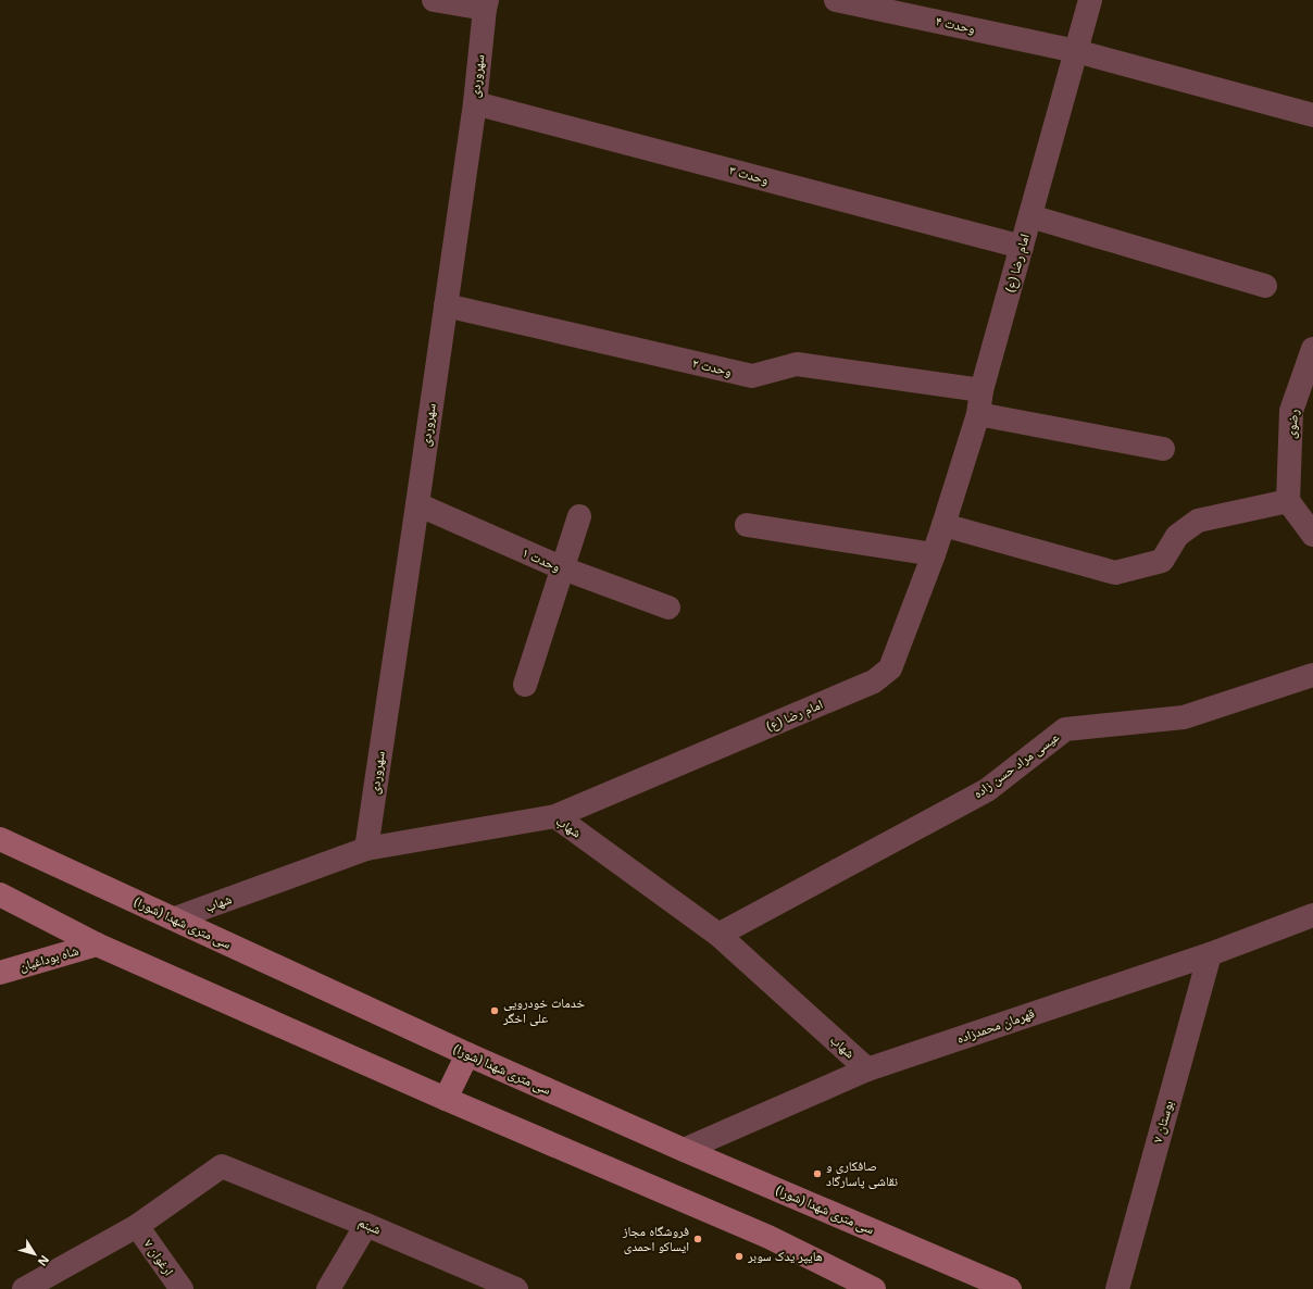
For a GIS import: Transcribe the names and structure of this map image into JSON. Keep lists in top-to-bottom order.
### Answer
{
  "streets": {
    "main road": ["سی متری شهدا (شورا)", "شاه بوداغیان"],
    "street": [
      "وحدت ۴",
      "سهروردی",
      "وحدت ۳",
      "امام رضا (ع)",
      "وحدت ۲",
      "رضوی",
      "وحدت ۱",
      "عیسی مراد حسن زاده",
      "شهاب",
      "قهرمان محمدزاده",
      "بوستان ۷",
      "شبنم",
      "ارغوان ۷"
    ]
  },
  "crossings": [
    ["وحدت ۴", "امام رضا (ع)"],
    ["سهروردی", "وحدت ۳"],
    ["سهروردی", "وحدت ۲"],
    ["سهروردی", "وحدت ۱"],
    ["سهروردی", "شهاب"],
    ["وحدت ۳", "امام رضا (ع)"],
    ["امام رضا (ع)", "وحدت ۲"],
    ["امام رضا (ع)", "شهاب"],
    ["عیسی مراد حسن زاده", "شهاب"],
    ["شهاب", "سی متری شهدا (شورا)"],
    ["شهاب", "قهرمان محمدزاده"],
    ["سی متری شهدا (شورا)", "قهرمان محمدزاده"],
    ["قهرمان محمدزاده", "بوستان ۷"],
    ["شبنم", "ارغوان ۷"]
  ],
  "places": [
    "خدمات خودرویی علی اخگر",
    "صافکاری و نقاشی پاسارگاد",
    "فروشگاه مجاز ایساکو احمدی",
    "هایپر یدک سوبر"
  ],
  "north": "bottom right"
}
